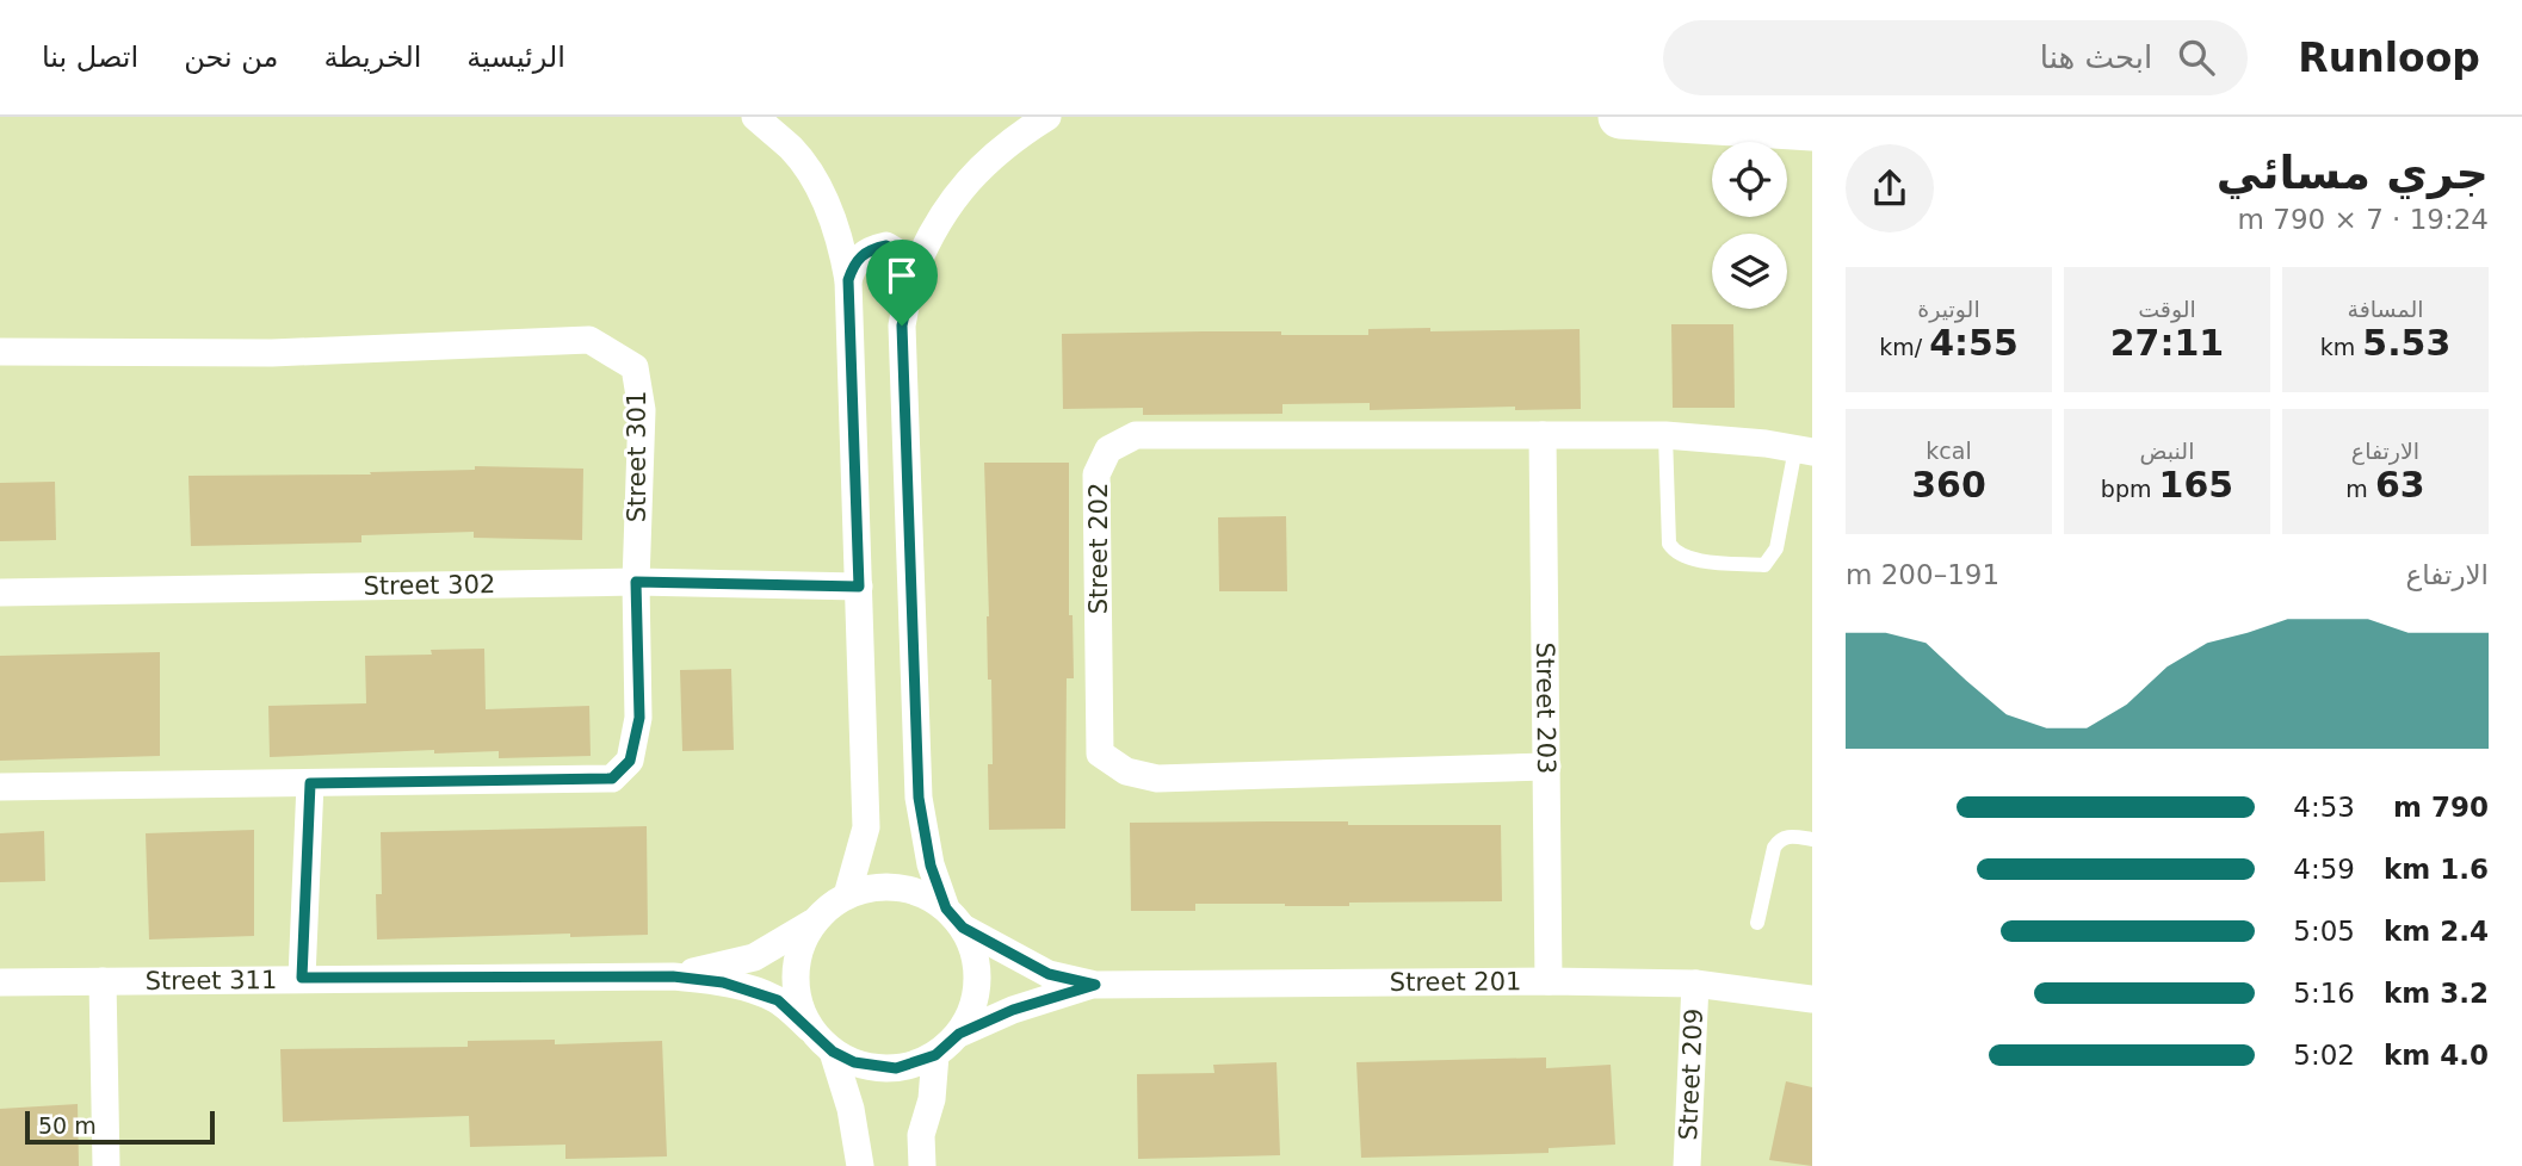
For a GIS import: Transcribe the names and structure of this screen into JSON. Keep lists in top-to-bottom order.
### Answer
{
  "streets": {
    "street": [
      "Street 301",
      "Street 202",
      "Street 302",
      "Street 203",
      "Street 311",
      "Street 201",
      "Street 209"
    ]
  },
  "crossings": [
    ["Street 301", "Street 302"],
    ["Street 202", "Street 203"],
    ["Street 203", "Street 201"],
    ["Street 311", "Street 201"],
    ["Street 201", "Street 209"]
  ],
  "scale_bar": "50 m",
  "page": {
    "header": "Runloop",
    "search": "ابحث هنا",
    "nav": [
      "الرئيسية",
      "الخريطة",
      "من نحن",
      "اتصل بنا"
    ],
    "heading": ["جري مسائي", "19:24 · 7 × 790 m"],
    "stats": [
      ["المسافة", "5.53 km"],
      ["الوقت", "27:11"],
      ["الوتيرة", "4:55 /km"],
      ["الارتفاع", "63 m"],
      ["النبض", "165 bpm"],
      ["kcal", "360"]
    ],
    "chart": ["الارتفاع", "191–200 m"],
    "list": [
      {
        "name": "790 m",
        "note": "4:53"
      },
      {
        "name": "1.6 km",
        "note": "4:59"
      },
      {
        "name": "2.4 km",
        "note": "5:05"
      },
      {
        "name": "3.2 km",
        "note": "5:16"
      },
      {
        "name": "4.0 km",
        "note": "5:02"
      }
    ],
    "scale": "50 m"
  }
}
